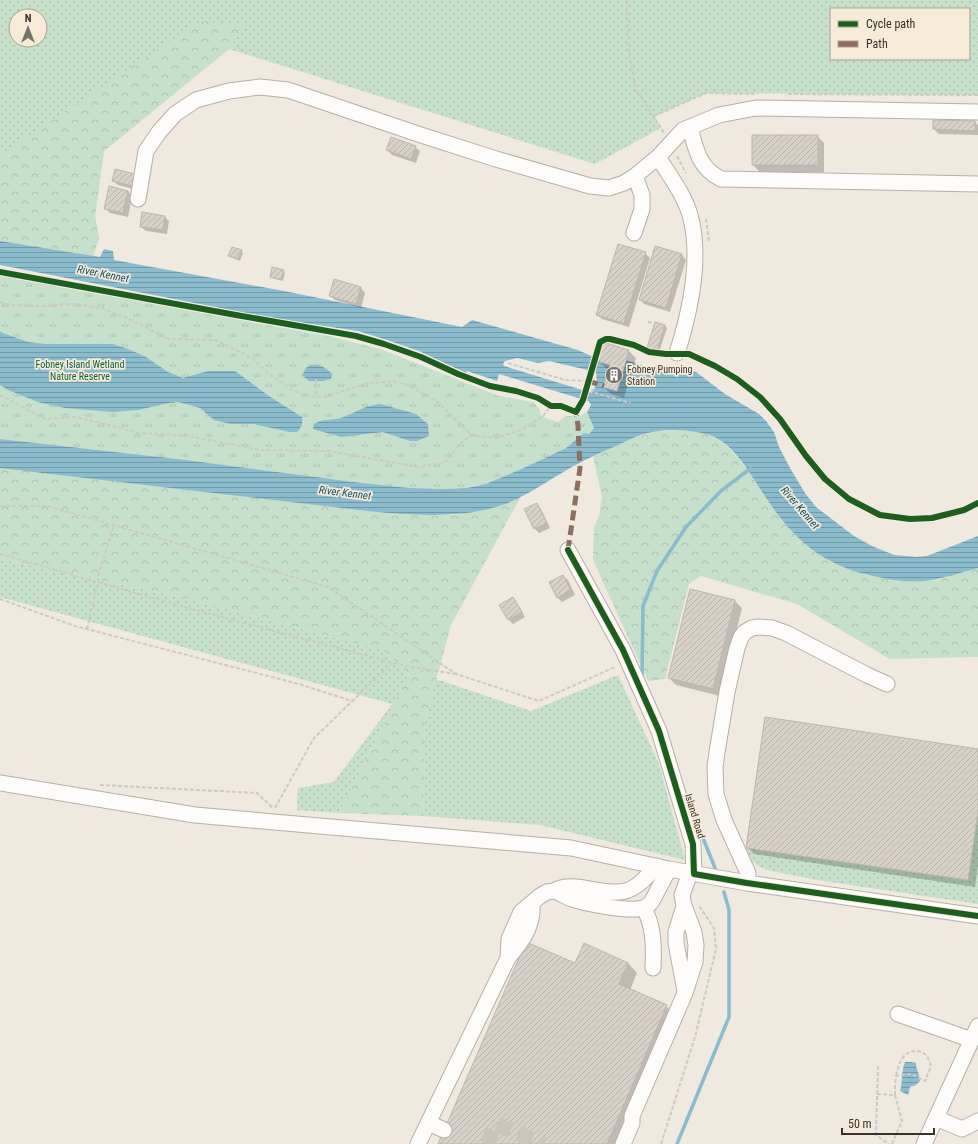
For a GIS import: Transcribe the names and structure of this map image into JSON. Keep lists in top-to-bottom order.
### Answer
{
  "streets": {
    "street": ["Island Road"]
  },
  "water": ["River Kennet"],
  "parks": ["Fobney Island Wetland Nature Reserve"],
  "places": {
    "building": ["Fobney Pumping Station"]
  },
  "legend": ["Cycle path", "Path"],
  "scale_bar": "50 m",
  "north": "top"
}
